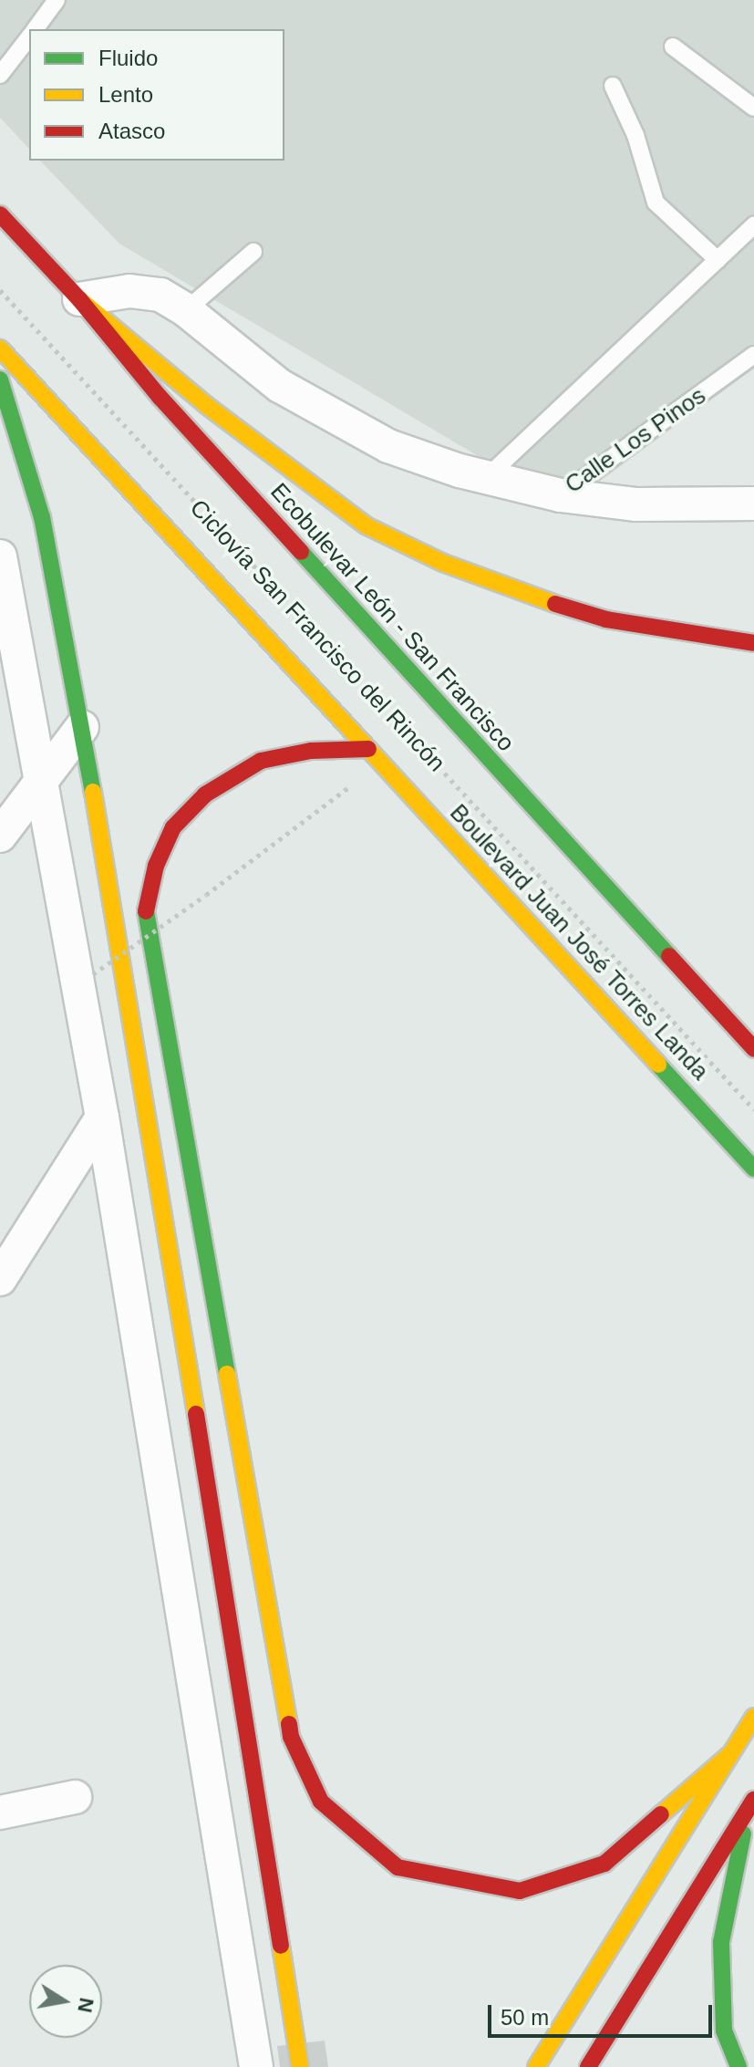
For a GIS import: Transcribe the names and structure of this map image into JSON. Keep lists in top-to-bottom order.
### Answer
{
  "streets": {
    "main road": ["Ecobulevar León - San Francisco", "Boulevard Juan José Torres Landa"],
    "street": ["Calle Los Pinos"],
    "path": ["Ciclovía San Francisco del Rincón"]
  },
  "crossings": [
    ["Calle Los Pinos", "Ecobulevar León - San Francisco"]
  ],
  "legend": ["Fluido", "Lento", "Atasco"],
  "scale_bar": "50 m",
  "north": "right"
}
